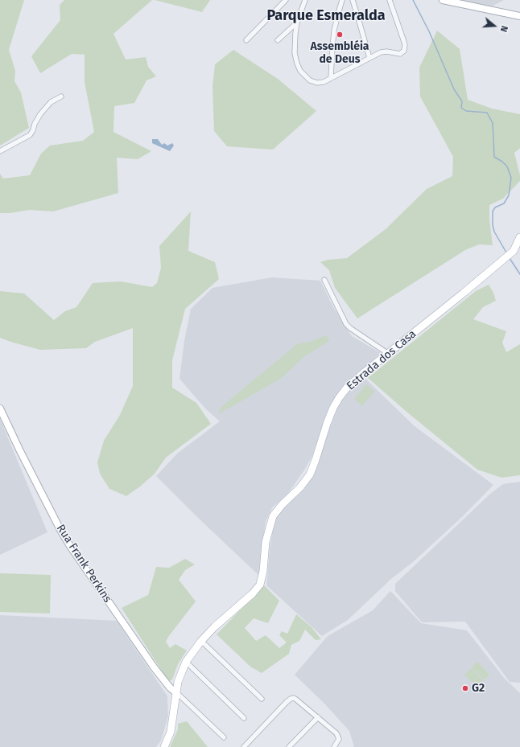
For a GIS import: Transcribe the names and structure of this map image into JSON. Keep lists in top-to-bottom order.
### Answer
{
  "streets": {
    "main road": ["Estrada dos Casa"],
    "street": ["Rua Frank Perkins"]
  },
  "crossings": [
    ["Estrada dos Casa", "Rua Frank Perkins"]
  ],
  "districts": ["Parque Esmeralda"],
  "places": ["Assembléia de Deus", "G2"],
  "north": "right"
}
